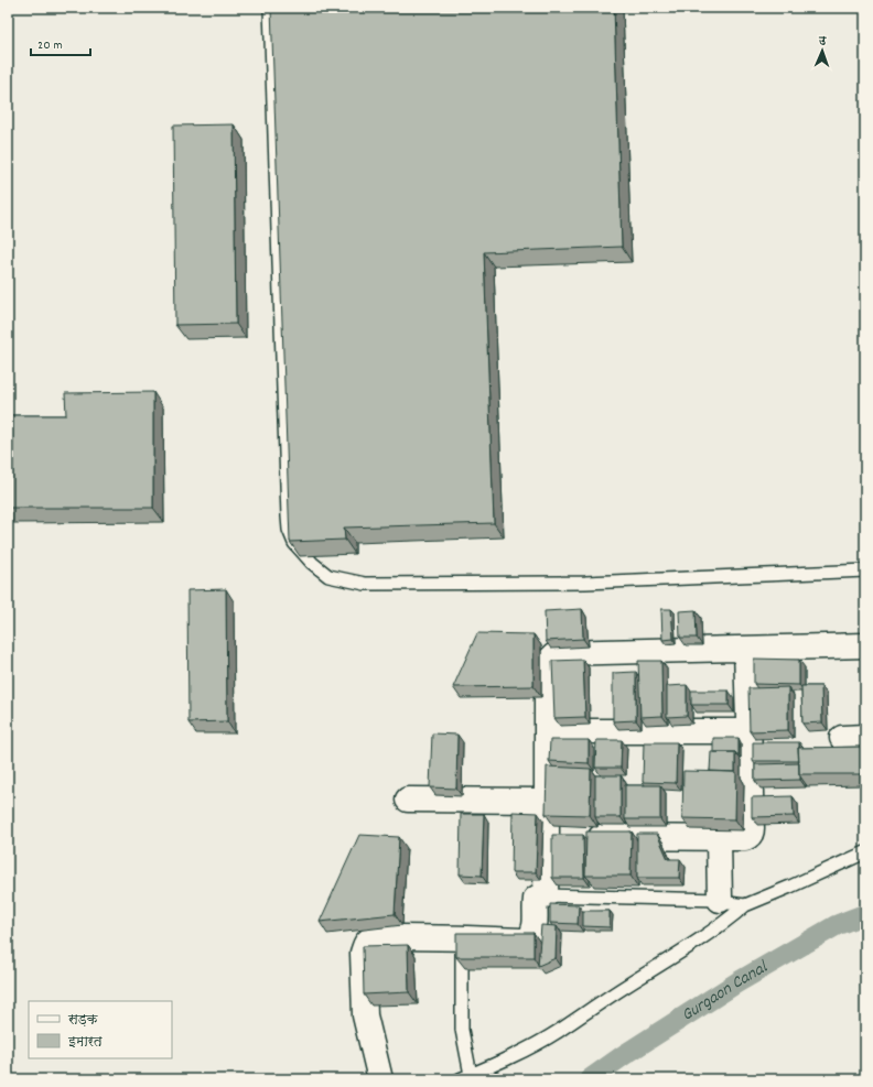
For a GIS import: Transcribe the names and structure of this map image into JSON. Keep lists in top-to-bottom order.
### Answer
{
  "water": ["Gurgaon Canal"],
  "legend": ["सड़क", "इमारत"],
  "scale_bar": "20 m",
  "north": "top"
}
